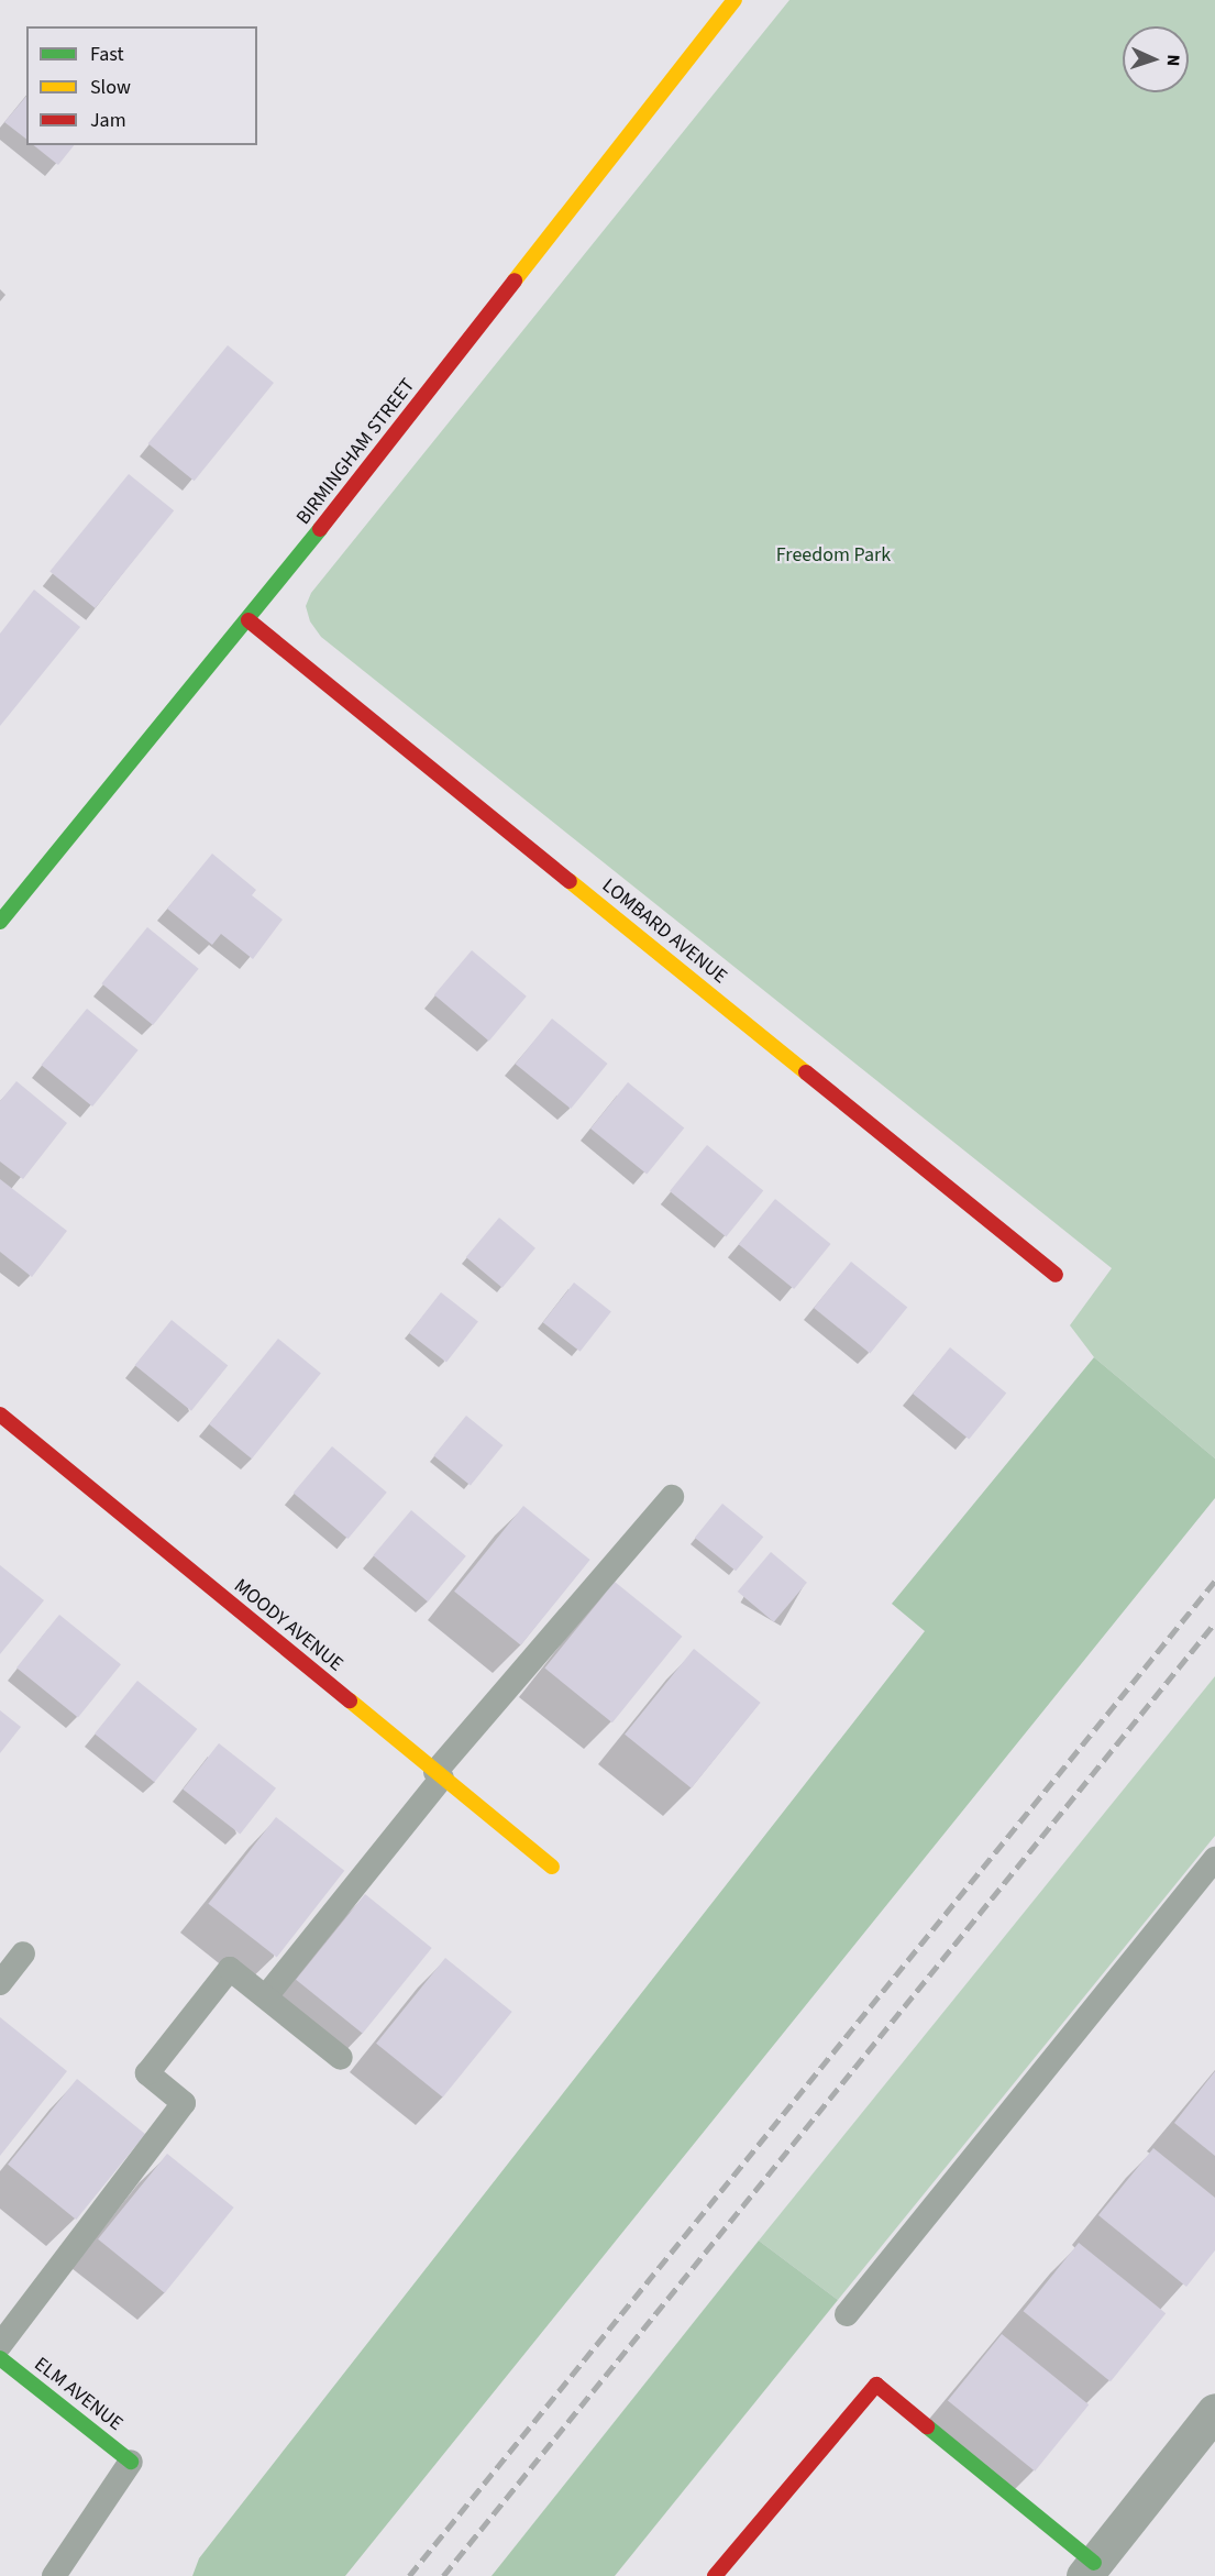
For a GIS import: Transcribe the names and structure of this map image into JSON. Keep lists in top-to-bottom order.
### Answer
{
  "streets": {
    "street": [
      "BIRMINGHAM STREET",
      "LOMBARD AVENUE",
      "MOODY AVENUE",
      "ELM AVENUE"
    ]
  },
  "crossings": [
    ["BIRMINGHAM STREET", "LOMBARD AVENUE"]
  ],
  "parks": ["Freedom Park"],
  "legend": ["Fast", "Slow", "Jam"],
  "north": "right"
}
